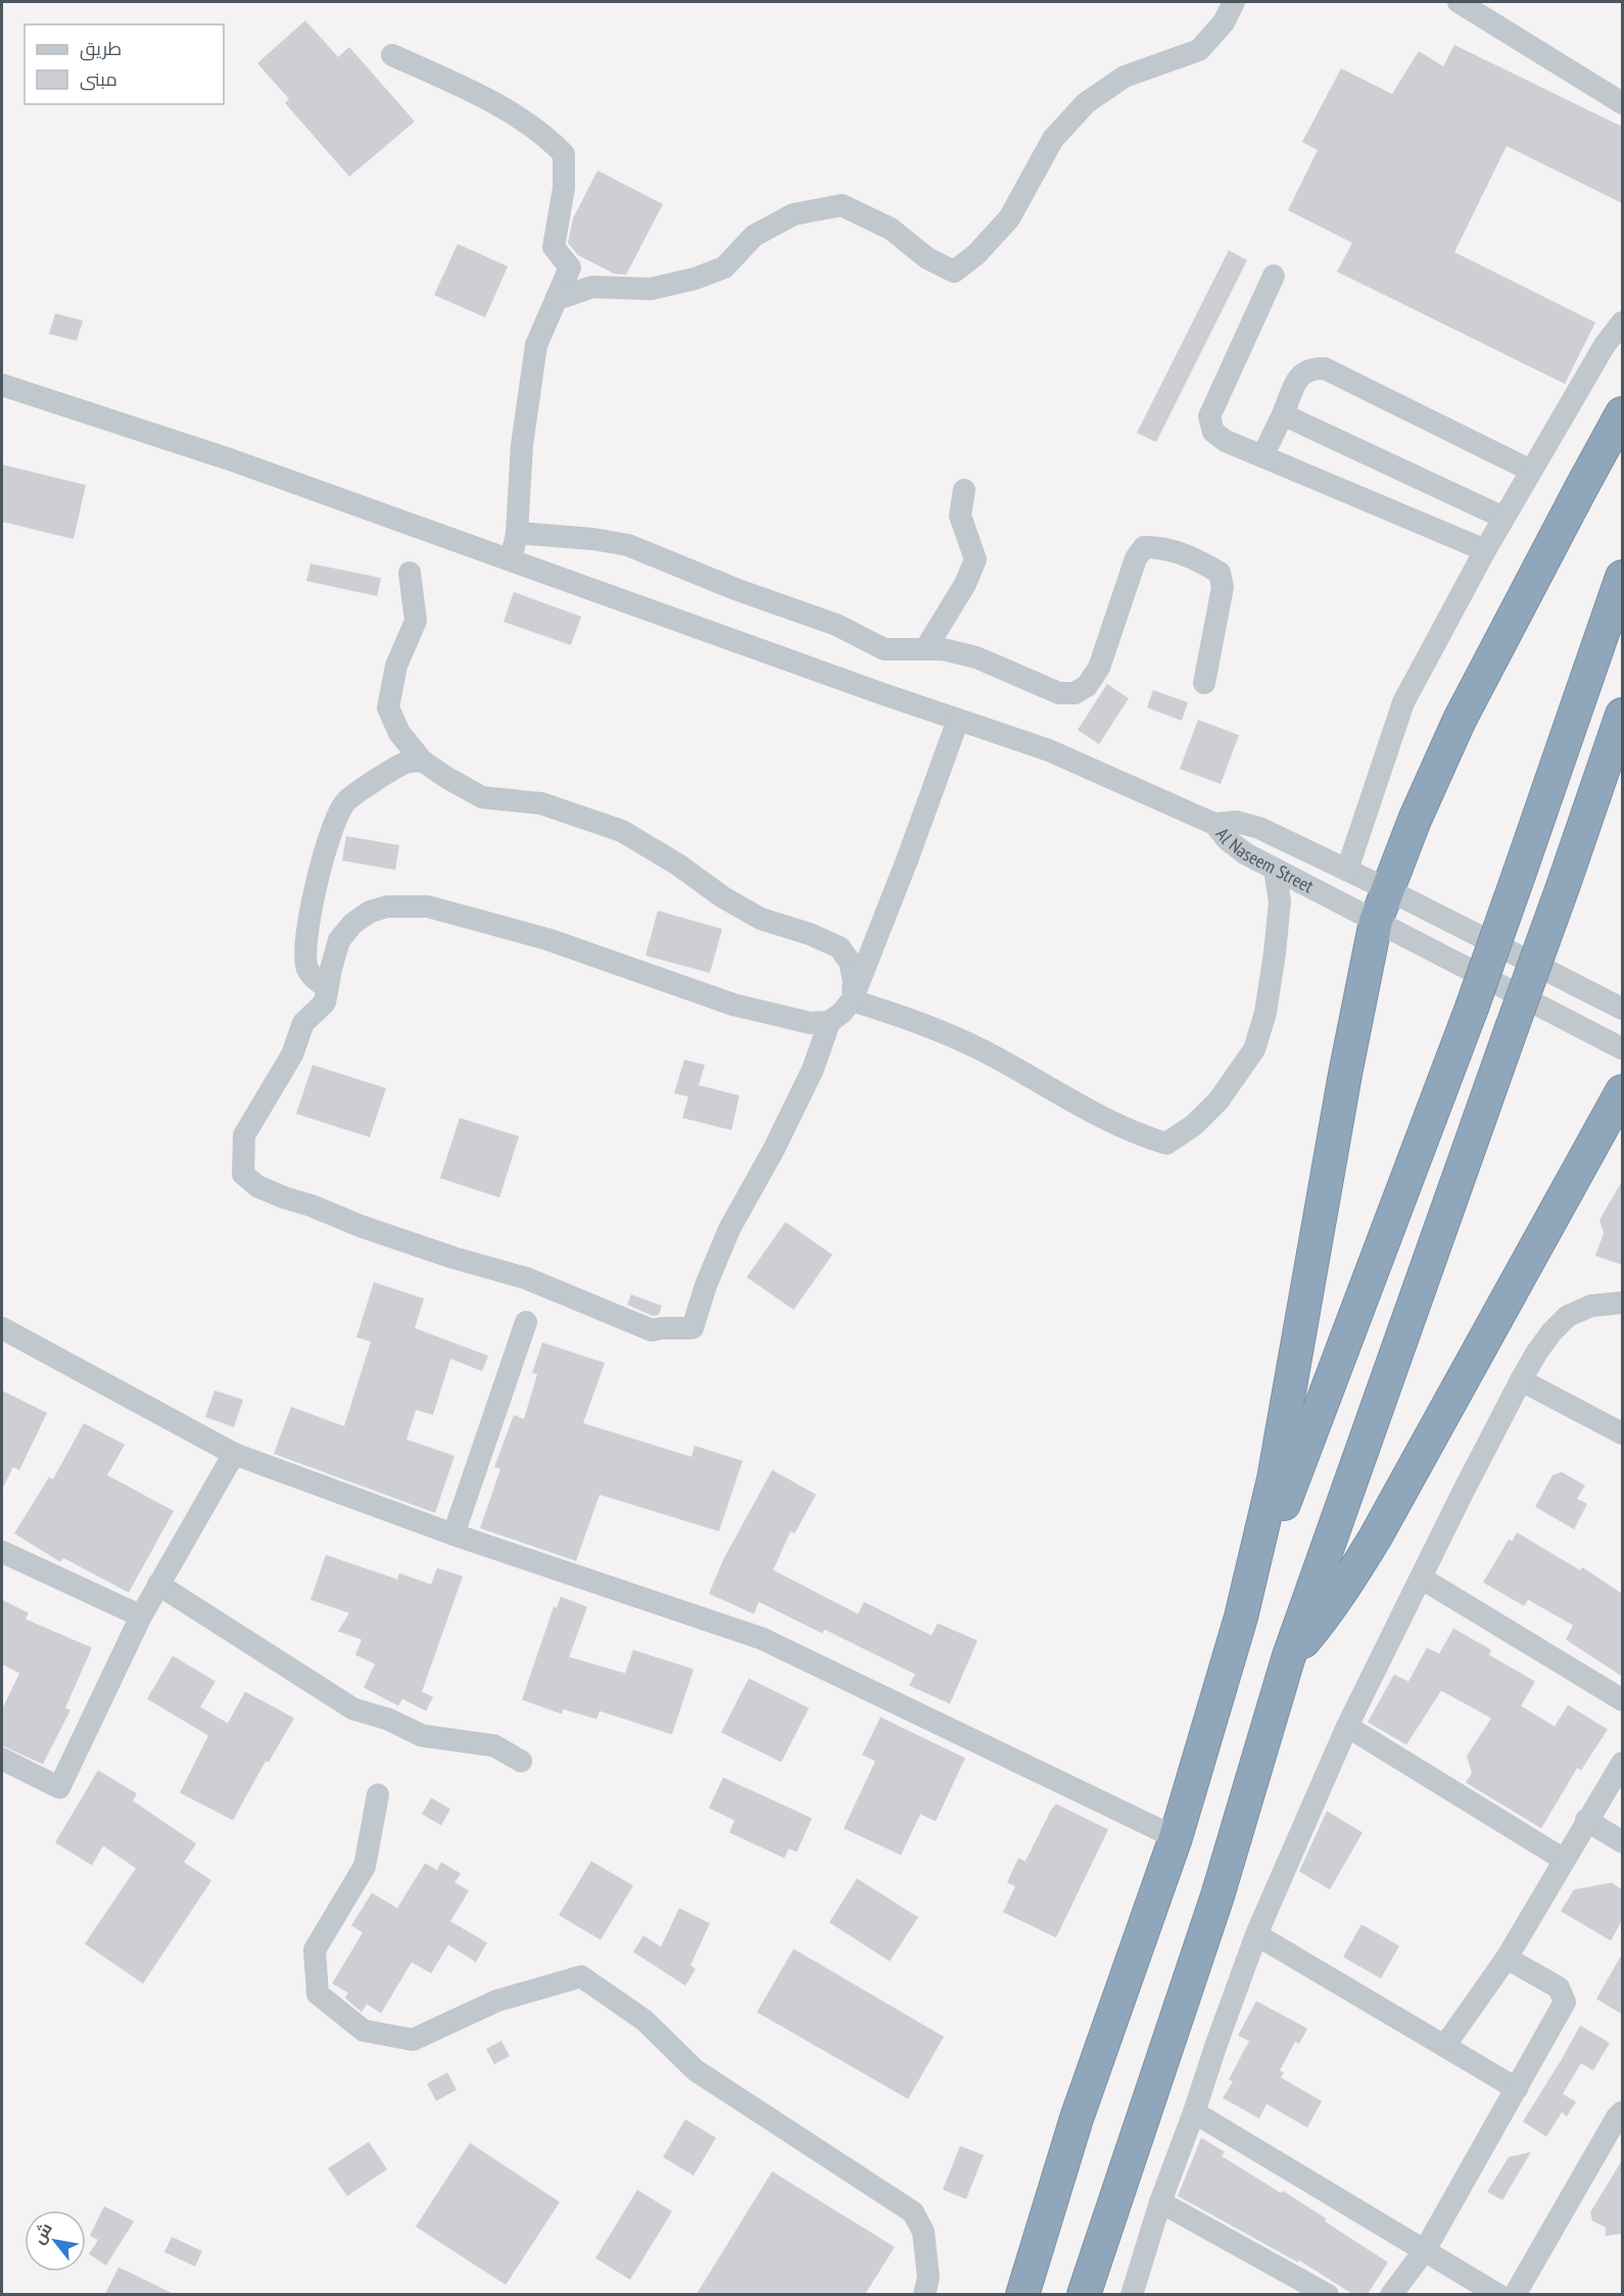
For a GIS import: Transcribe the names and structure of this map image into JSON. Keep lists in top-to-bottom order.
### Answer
{
  "streets": {
    "street": ["Al Naseem Street"]
  },
  "legend": ["طريق", "مبنى"],
  "north": "top left"
}
